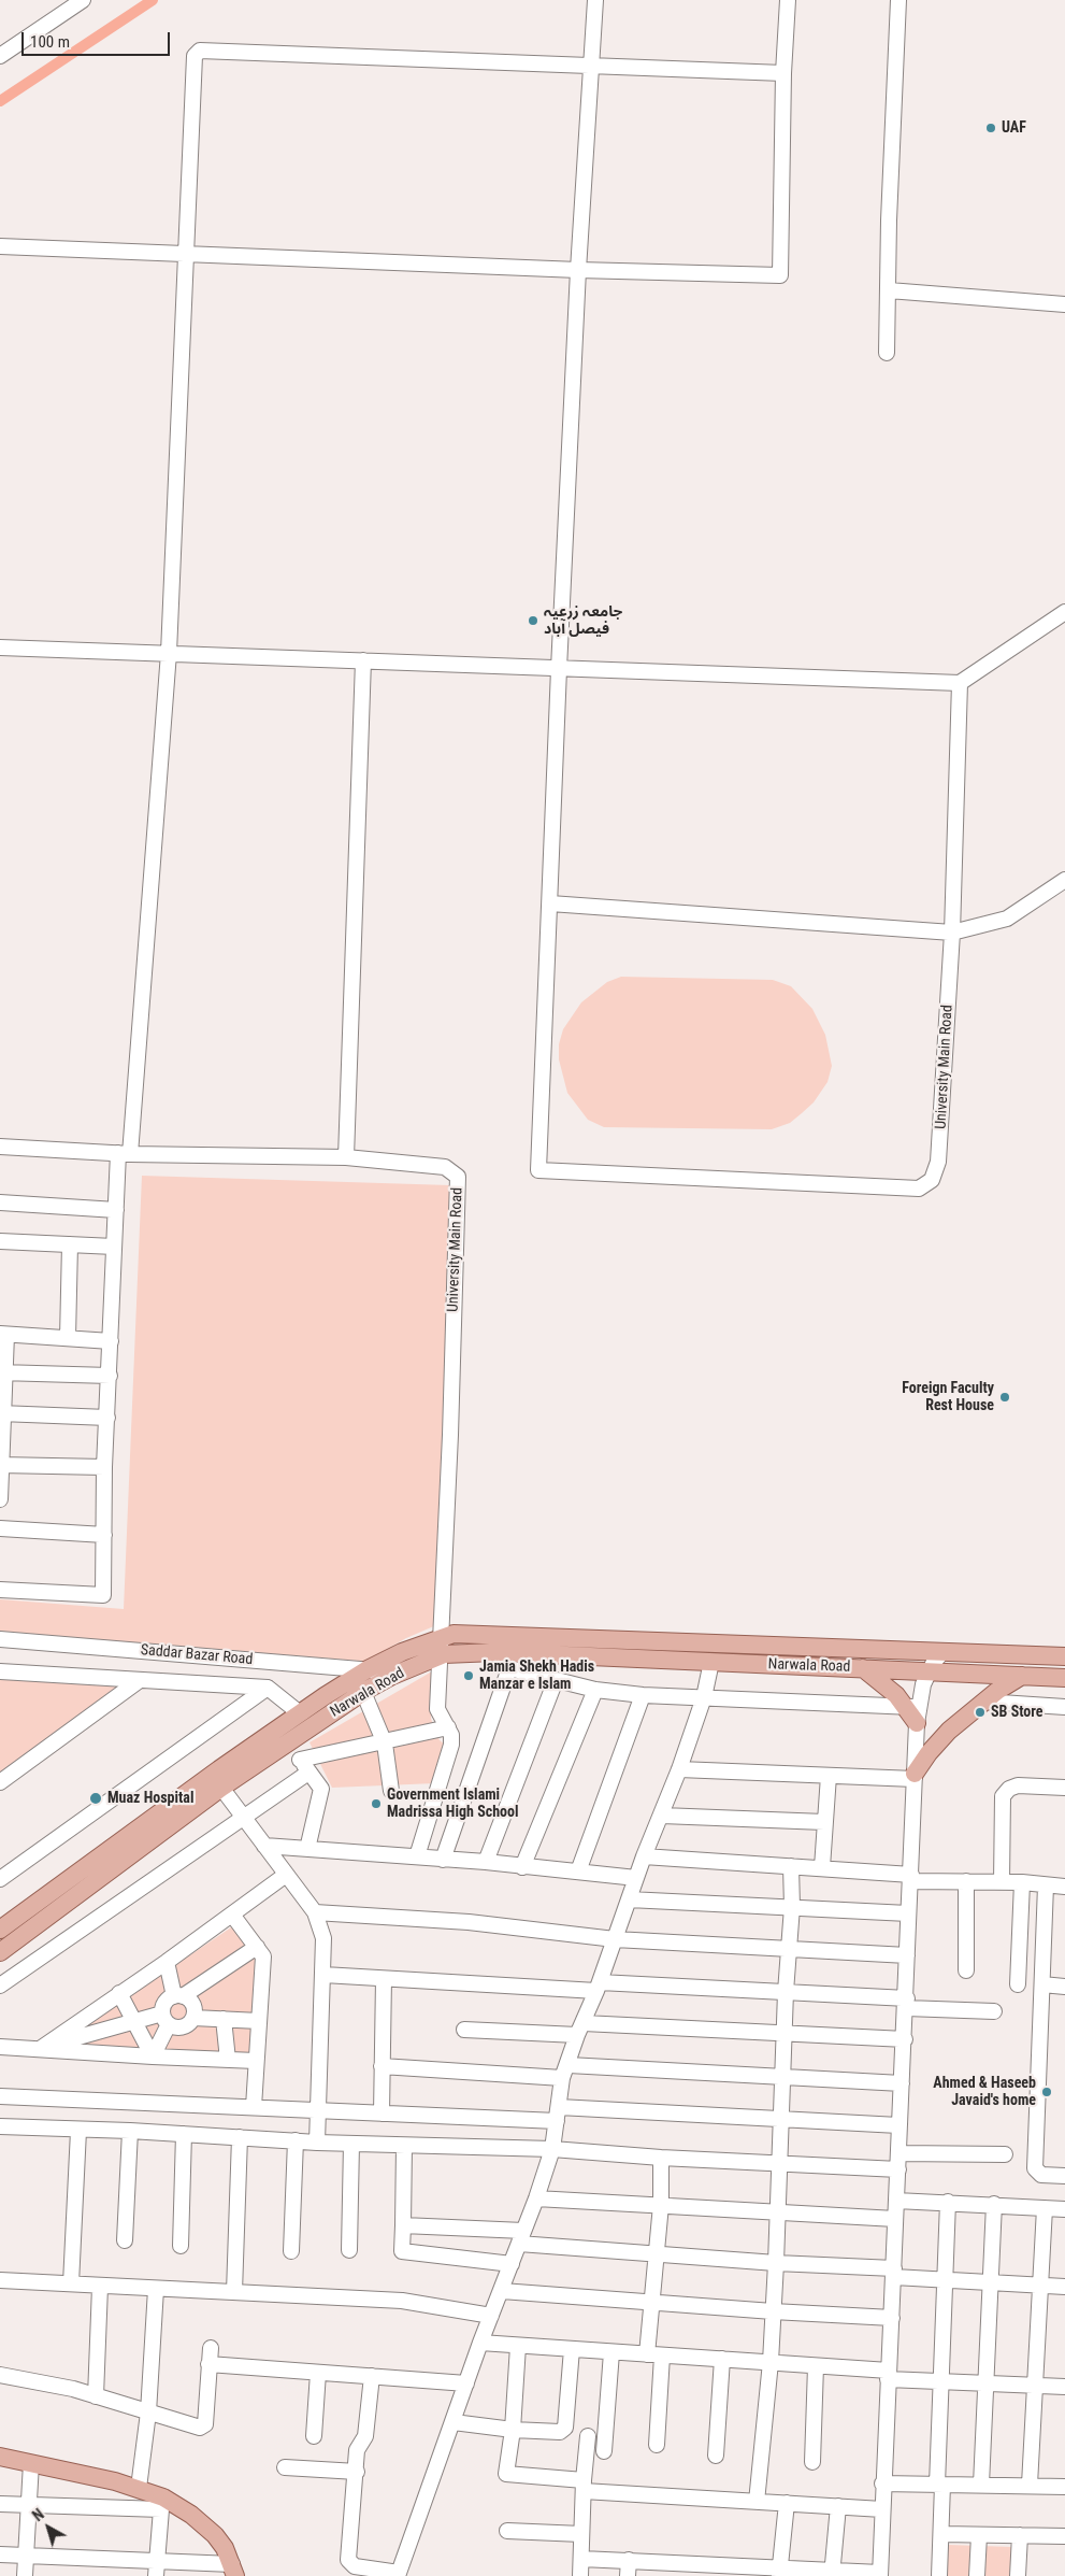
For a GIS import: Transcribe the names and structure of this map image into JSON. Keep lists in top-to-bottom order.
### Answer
{
  "streets": {
    "main road": ["Narwala Road"],
    "street": ["University Main Road", "Saddar Bazar Road"]
  },
  "crossings": [
    ["University Main Road", "Narwala Road"],
    ["Saddar Bazar Road", "Narwala Road"]
  ],
  "places": [
    "UAF",
    "جامعہ زرعیہ فیصل آباد",
    "Foreign Faculty Rest House",
    "Jamia Shekh Hadis Manzar e Islam",
    "SB Store",
    "Muaz Hospital",
    "Government Islami Madrissa High School",
    "Ahmed & Haseeb Javaid's home"
  ],
  "scale_bar": "100 m",
  "north": "top left"
}
